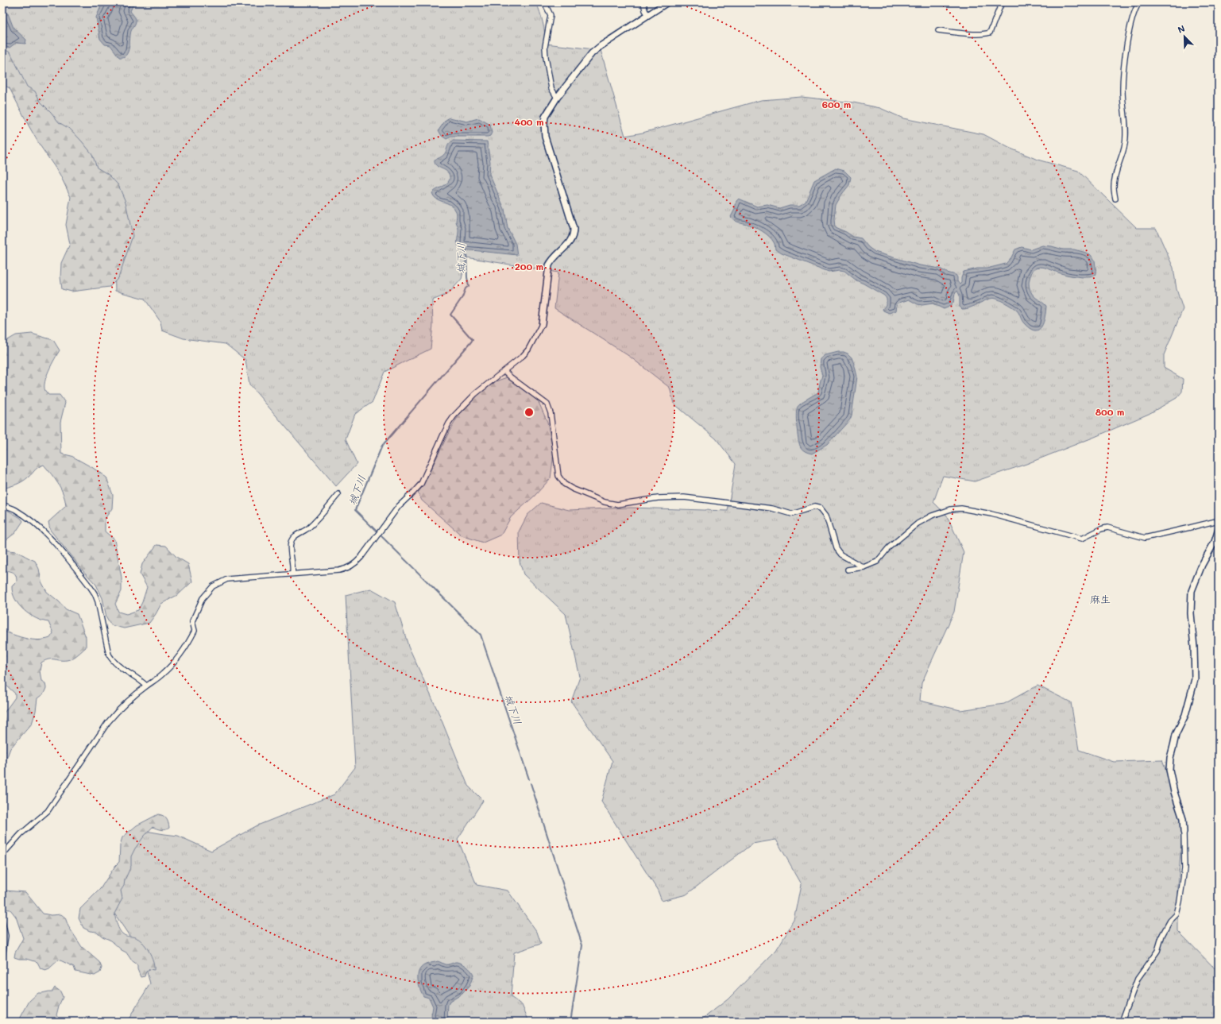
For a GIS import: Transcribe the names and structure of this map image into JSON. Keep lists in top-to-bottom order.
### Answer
{
  "districts": ["麻生"],
  "water": ["城下川"],
  "north": "top left",
  "rings": [
    "600 m",
    "400 m",
    "200 m",
    "800 m"
  ]
}
